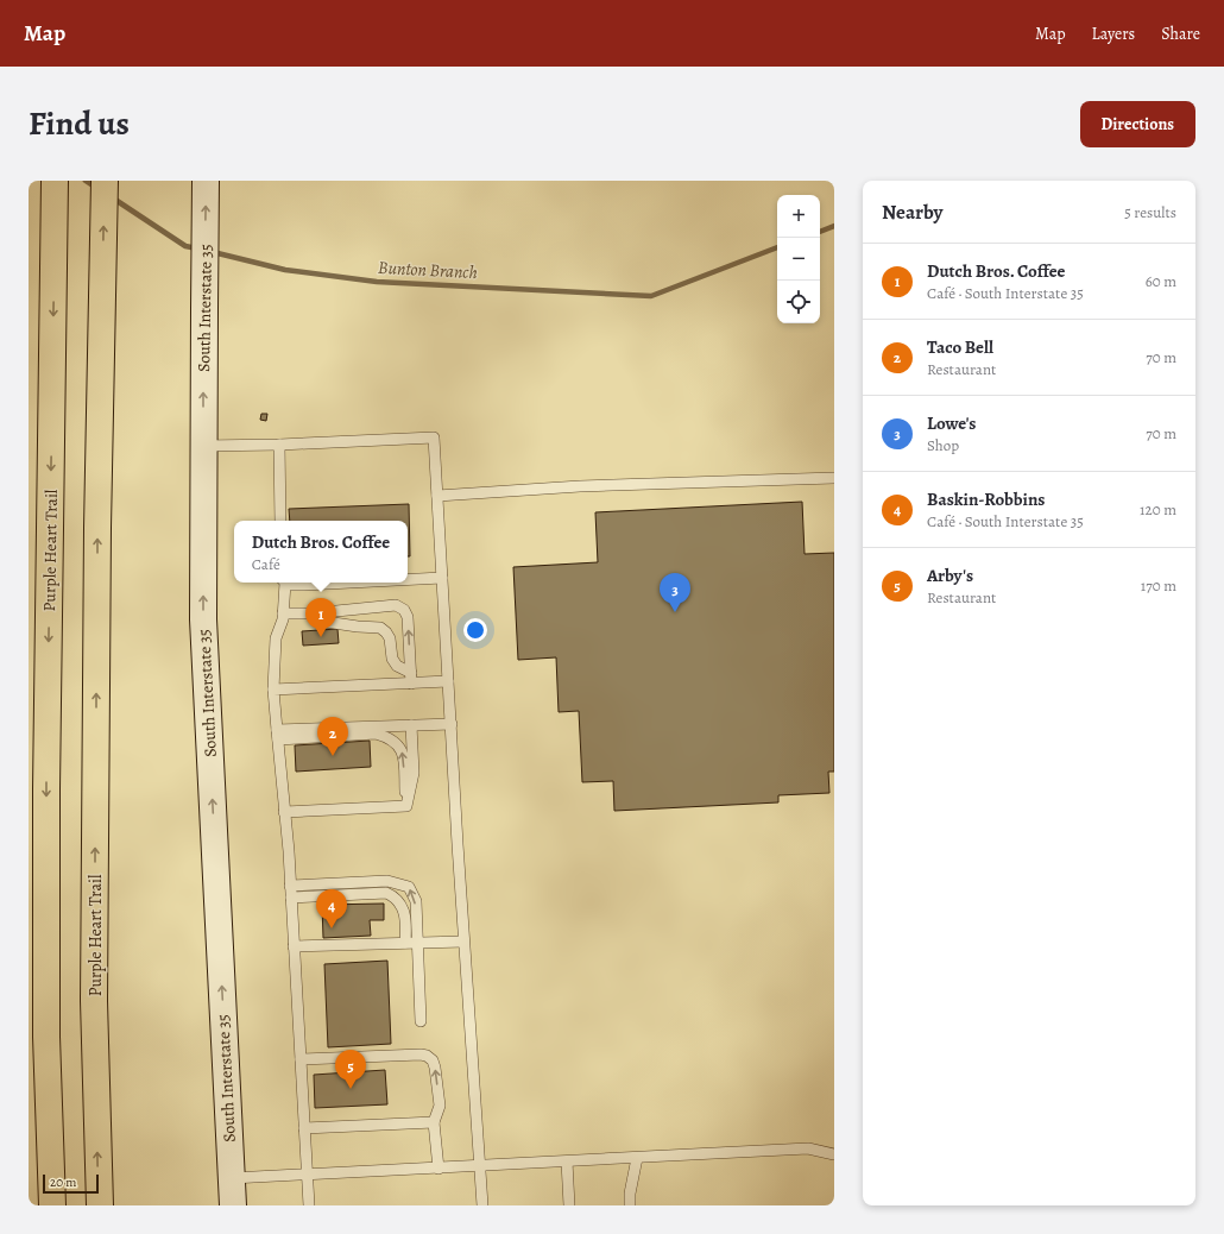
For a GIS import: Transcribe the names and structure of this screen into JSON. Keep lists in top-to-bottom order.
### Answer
{
  "streets": {
    "highway": ["Purple Heart Trail"],
    "main road": ["South Interstate 35"]
  },
  "one_way": ["South Interstate 35"],
  "water": ["Bunton Branch"],
  "scale_bar": "20 m",
  "page": {
    "header": "Map",
    "nav": ["Map", "Layers", "Share"],
    "title": "Find us",
    "buttons": "Directions",
    "heading": ["Nearby", "5 results"],
    "map_buttons": ["+", "−"],
    "list": [
      {
        "mark": "1",
        "name": "Dutch Bros. Coffee",
        "note": "Café · South Interstate 35",
        "value": "60 m"
      },
      {
        "mark": "2",
        "name": "Taco Bell",
        "note": "Restaurant",
        "value": "70 m"
      },
      {
        "mark": "3",
        "name": "Lowe's",
        "note": "Shop",
        "value": "70 m"
      },
      {
        "mark": "4",
        "name": "Baskin-Robbins",
        "note": "Café · South Interstate 35",
        "value": "120 m"
      },
      {
        "mark": "5",
        "name": "Arby's",
        "note": "Restaurant",
        "value": "170 m"
      }
    ],
    "popup": ["Dutch Bros. Coffee", "Café"],
    "pins": [
      "3",
      "1",
      "2",
      "4",
      "5"
    ],
    "scale": "20 m"
  }
}
